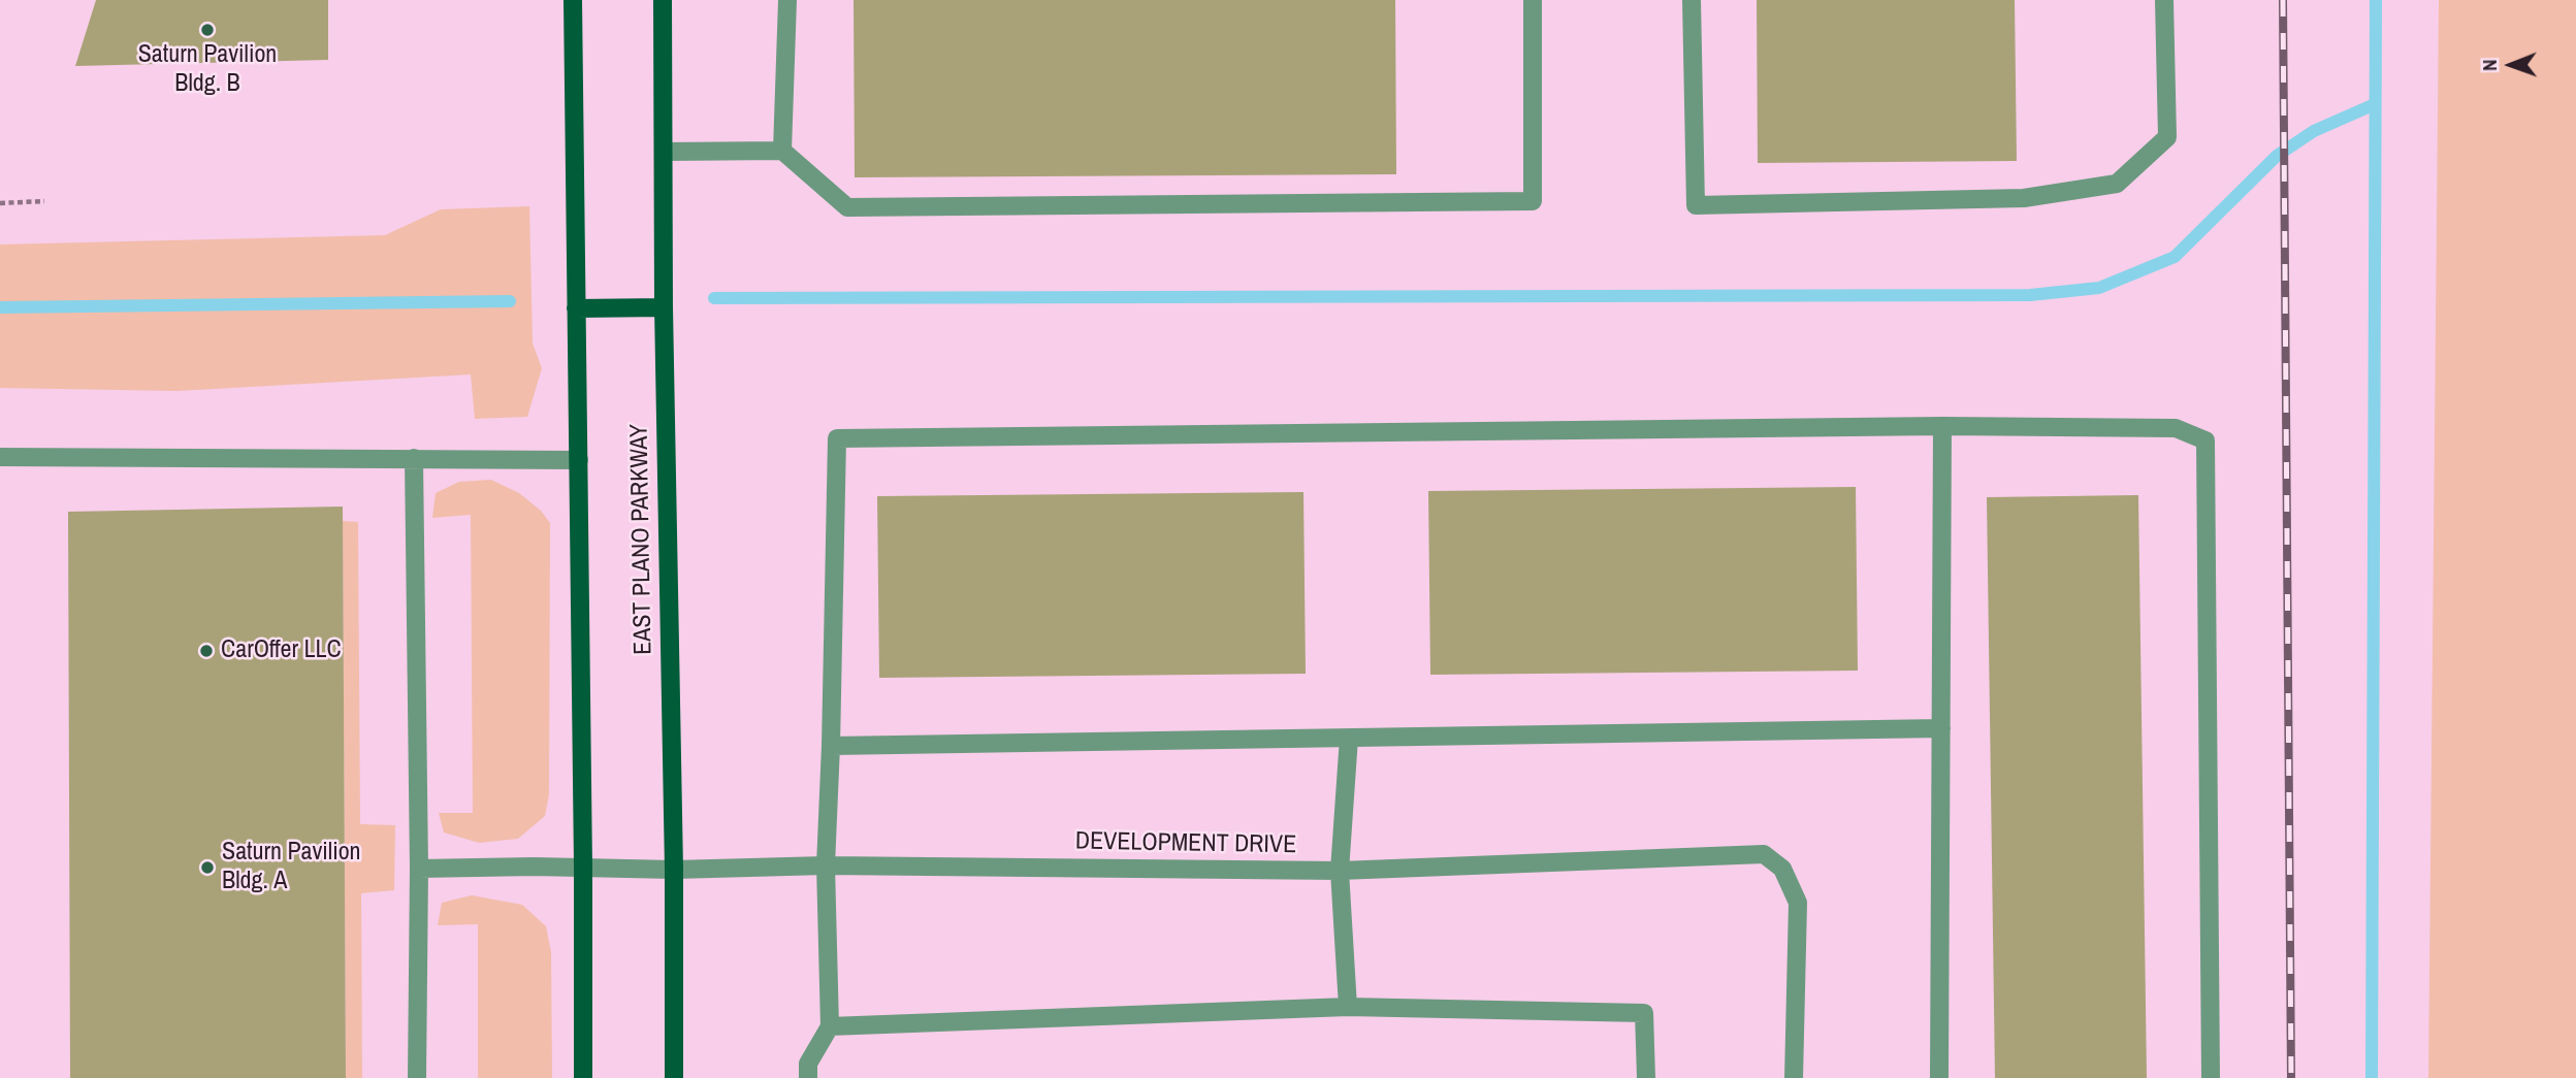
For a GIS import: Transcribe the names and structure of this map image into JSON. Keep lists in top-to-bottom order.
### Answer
{
  "streets": {
    "main road": ["EAST PLANO PARKWAY"],
    "street": ["DEVELOPMENT DRIVE"]
  },
  "crossings": [
    ["EAST PLANO PARKWAY", "DEVELOPMENT DRIVE"]
  ],
  "places": ["Saturn Pavilion Bldg. B", "CarOffer LLC", "Saturn Pavilion Bldg. A"],
  "north": "left"
}
